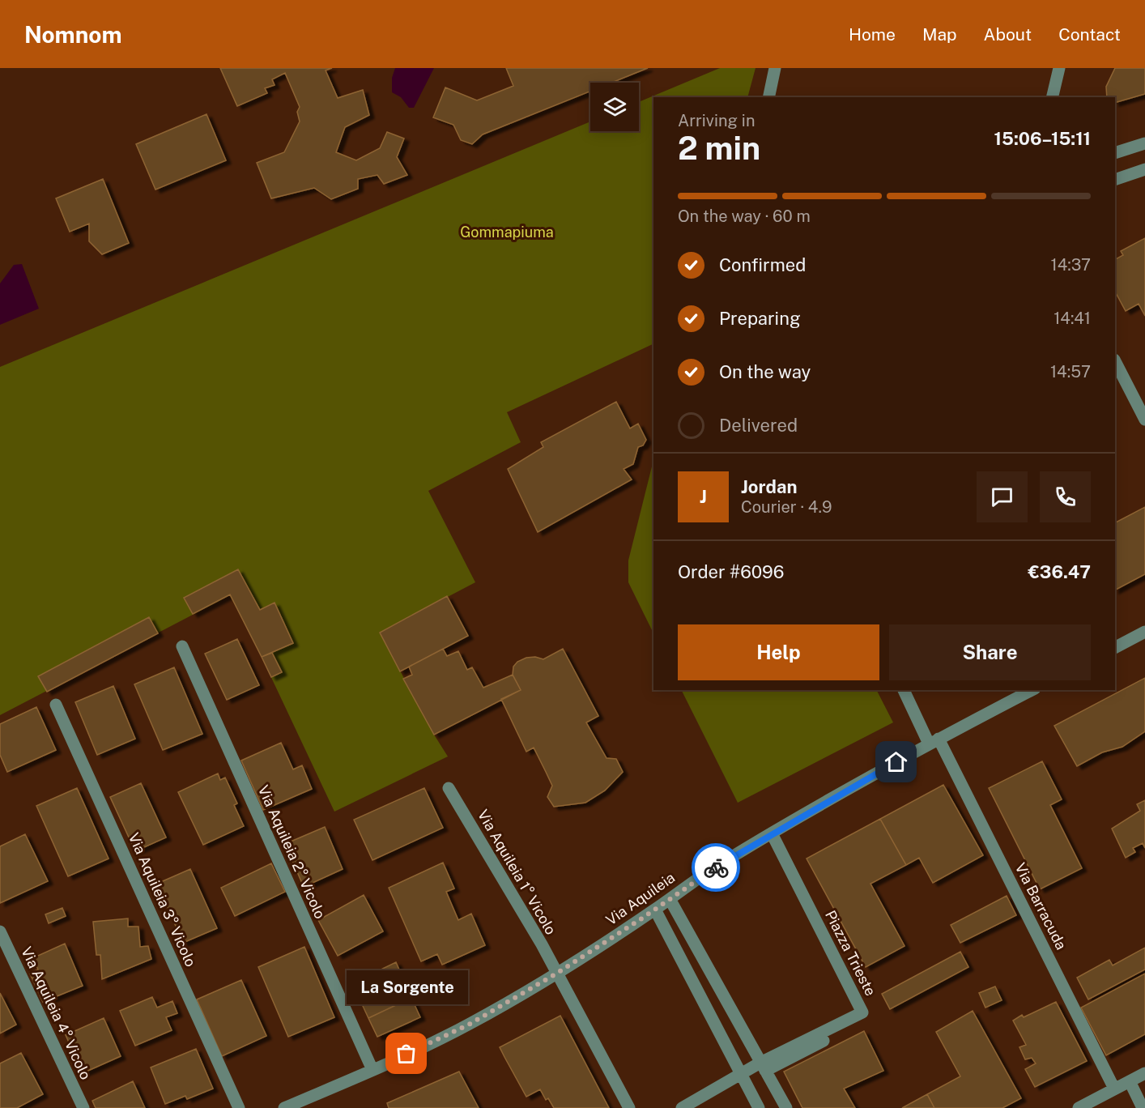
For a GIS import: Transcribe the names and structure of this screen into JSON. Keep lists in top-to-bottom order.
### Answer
{
  "streets": {
    "street": [
      "Via Aquileia 2° Vicolo",
      "Via Aquileia 1° Vicolo",
      "Via Aquileia",
      "Via Aquileia 3° Vicolo",
      "Via Barracuda",
      "Via Aquileia 4° Vicolo"
    ]
  },
  "crossings": [
    ["Via Aquileia 2° Vicolo", "Via Aquileia"],
    ["Via Aquileia 1° Vicolo", "Via Aquileia"],
    ["Via Aquileia", "Via Barracuda"]
  ],
  "parks": ["Gommapiuma"],
  "places": ["La Sorgente"],
  "page": {
    "header": "Nomnom",
    "nav": [
      "Home",
      "Map",
      "About",
      "Contact"
    ],
    "heading": ["2 min", "Arriving in", "15:06–15:11"],
    "panel": [
      "Jordan",
      "Courier · 4.9",
      "Order #6096",
      "€36.47"
    ],
    "bar": "On the way · 60 m",
    "list": [
      ["Confirmed", "14:37"],
      ["Preparing", "14:41"],
      ["On the way", "14:57"],
      "Delivered"
    ],
    "round": "J",
    "buttons": ["Help", "Share"],
    "bubble": "La Sorgente"
  }
}
